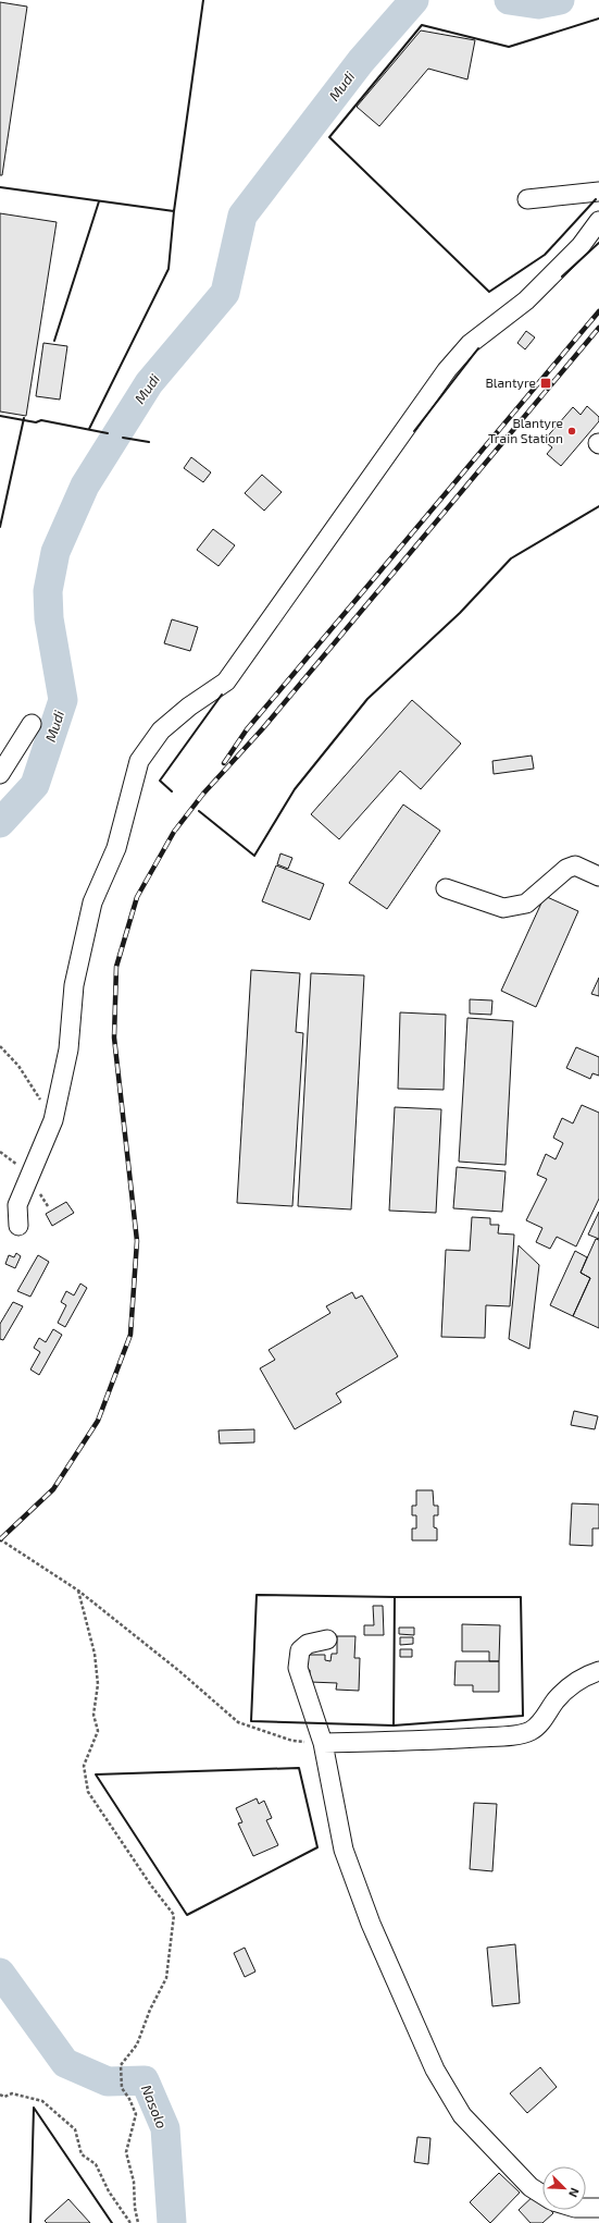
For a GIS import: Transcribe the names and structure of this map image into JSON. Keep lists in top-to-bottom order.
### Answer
{
  "water": ["Mudi", "Nasolo"],
  "places": {
    "transit": ["Blantyre"],
    "other": ["Blantyre Train Station"]
  },
  "north": "bottom right"
}
